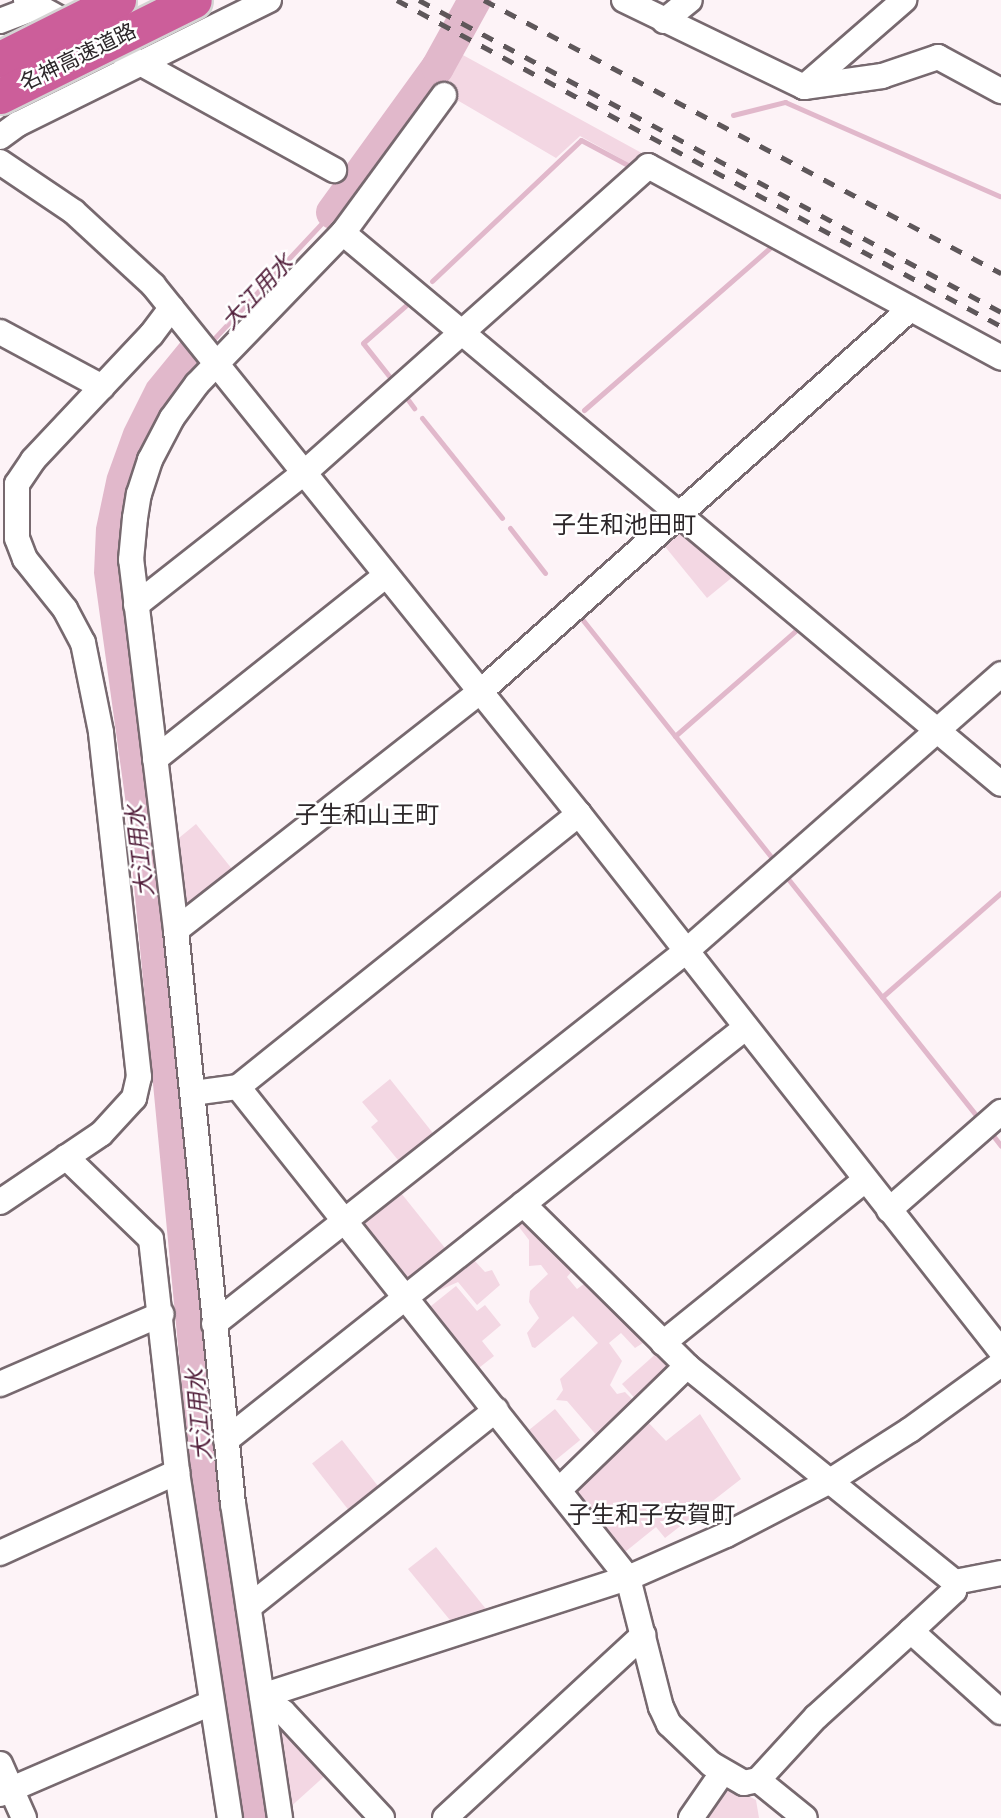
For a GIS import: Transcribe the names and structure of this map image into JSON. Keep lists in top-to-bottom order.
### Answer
{
  "streets": {
    "highway": ["名神高速道路"]
  },
  "districts": ["子生和池田町", "子生和山王町", "子生和子安賀町"],
  "water": ["大江用水"]
}
